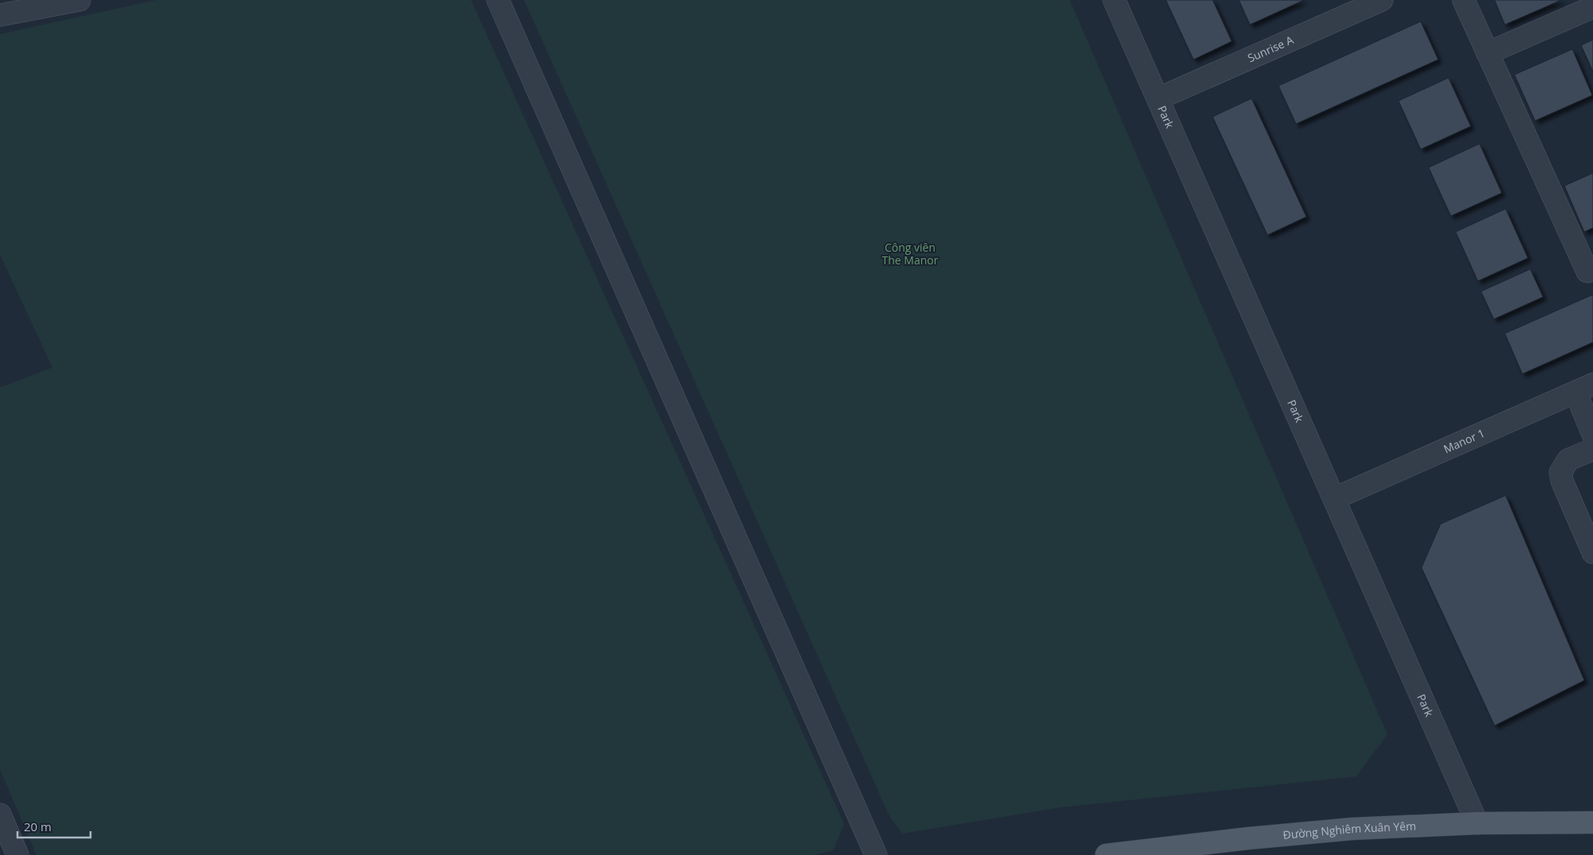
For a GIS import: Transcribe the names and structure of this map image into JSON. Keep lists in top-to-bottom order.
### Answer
{
  "streets": {
    "main road": ["Đường Nghiêm Xuân Yêm"],
    "street": ["Sunrise A", "Park", "Manor 1"]
  },
  "crossings": [
    ["Sunrise A", "Park"],
    ["Park", "Manor 1"],
    ["Park", "Đường Nghiêm Xuân Yêm"]
  ],
  "parks": ["Công viên The Manor"],
  "scale_bar": "20 m"
}
